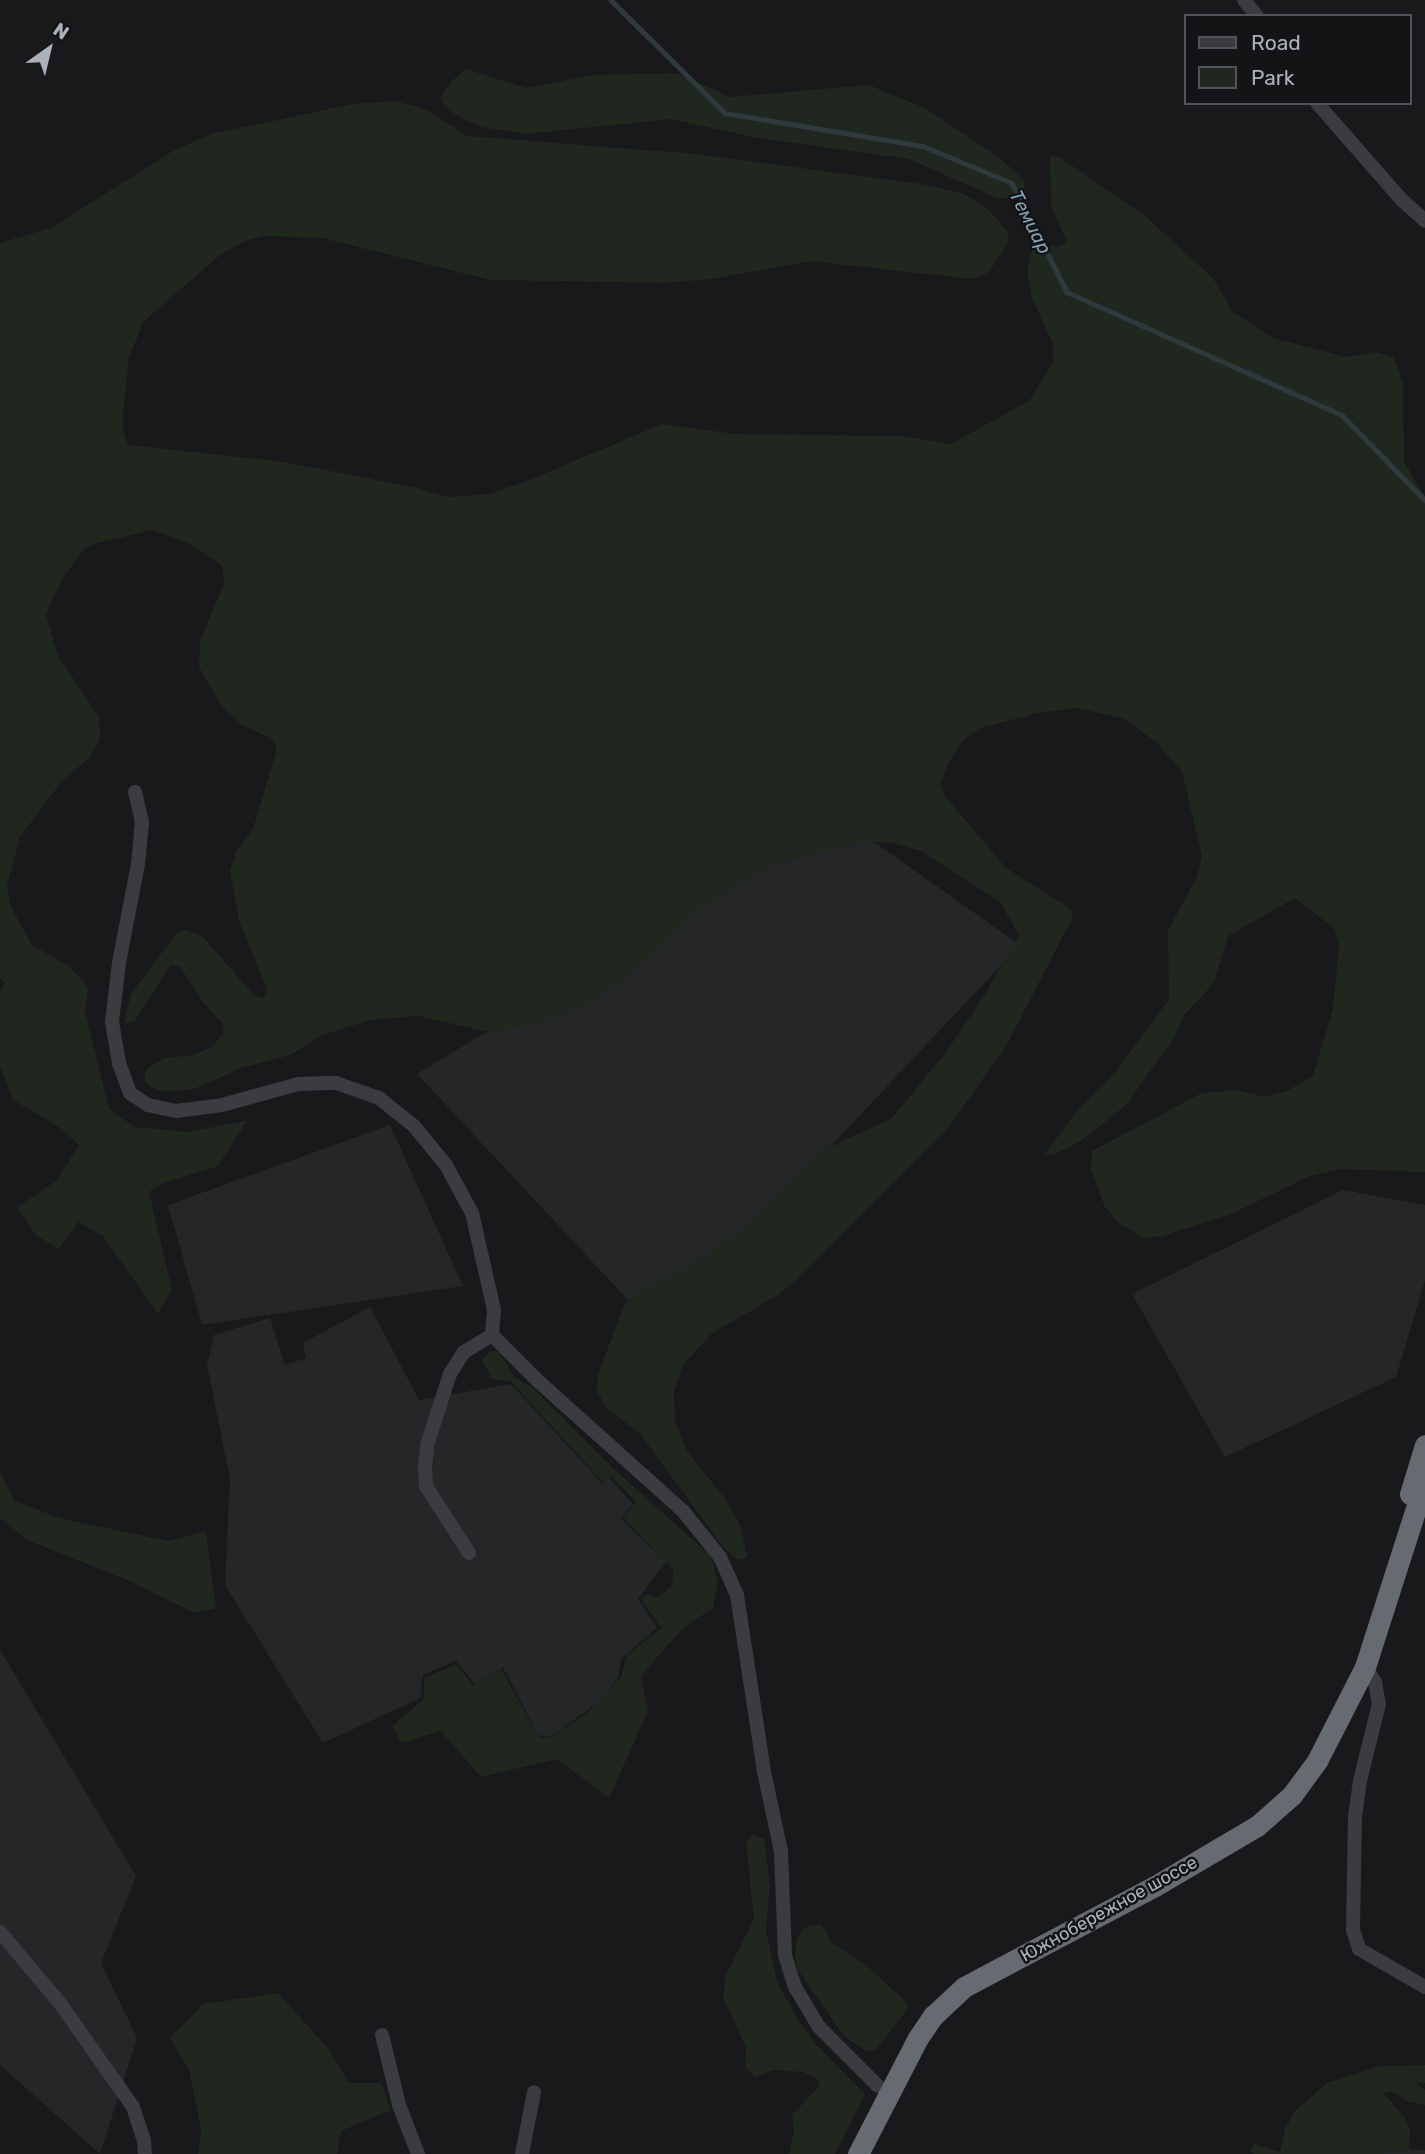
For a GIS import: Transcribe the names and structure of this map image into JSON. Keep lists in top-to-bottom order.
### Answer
{
  "streets": {
    "highway": ["Южнобережное шоссе"]
  },
  "water": ["Темиар"],
  "legend": ["Road", "Park"],
  "north": "top right"
}
